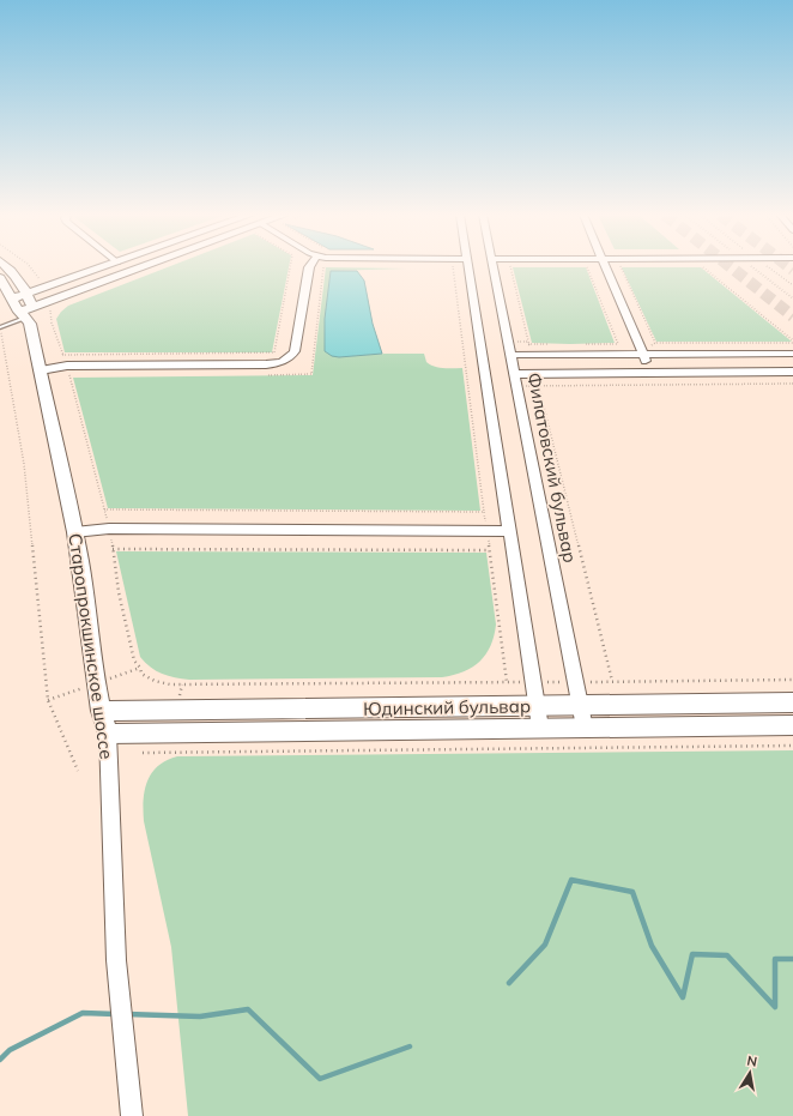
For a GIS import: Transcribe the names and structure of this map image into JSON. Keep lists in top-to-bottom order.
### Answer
{
  "streets": {
    "street": ["Филатовский бульвар", "Старопрокшинское шоссе", "Юдинский бульвар"]
  },
  "crossings": [
    ["Филатовский бульвар", "Юдинский бульвар"],
    ["Старопрокшинское шоссе", "Юдинский бульвар"]
  ],
  "north": "top"
}
